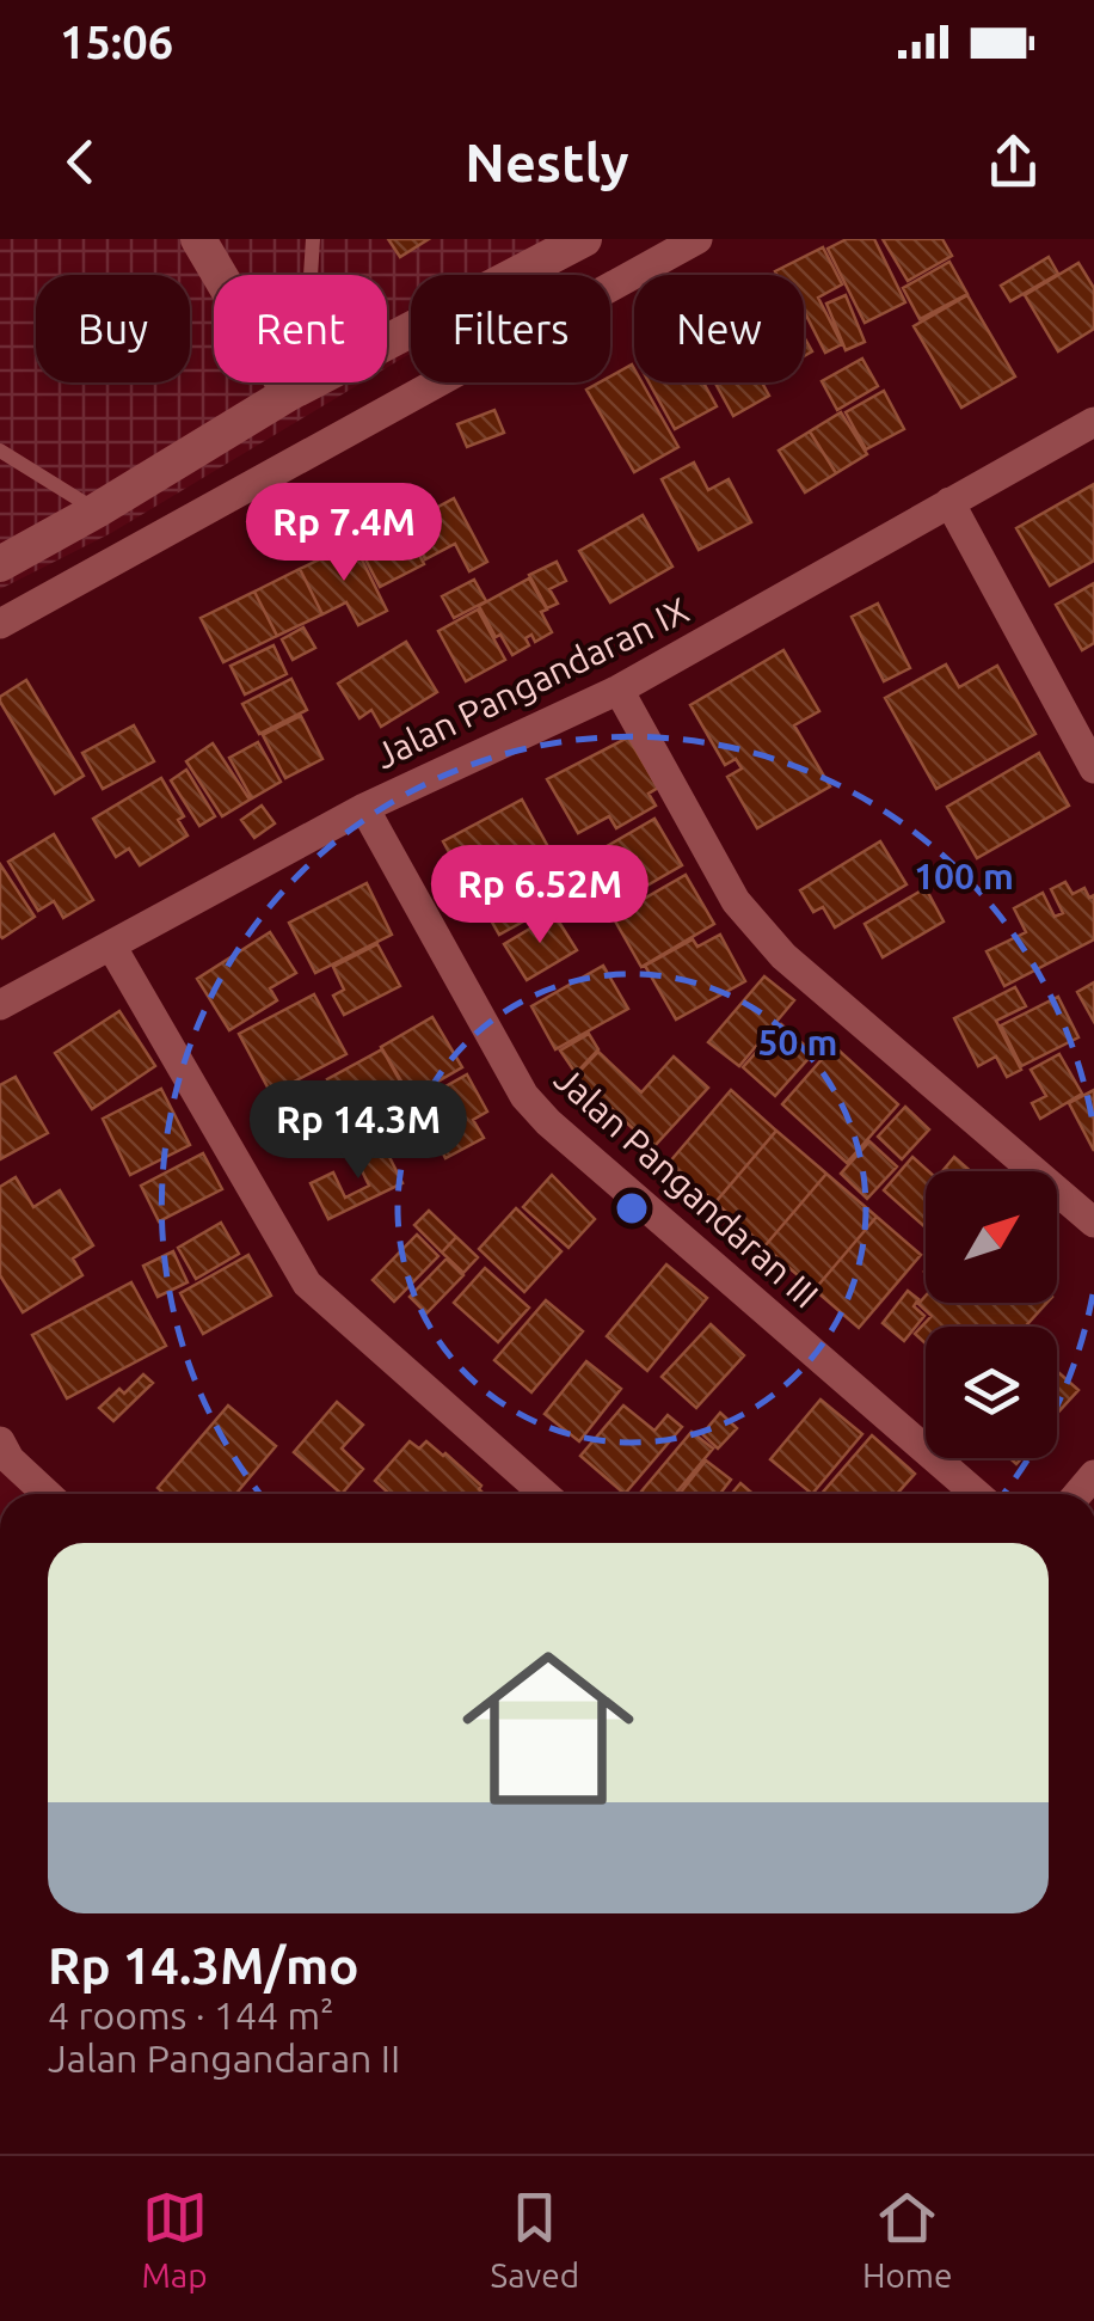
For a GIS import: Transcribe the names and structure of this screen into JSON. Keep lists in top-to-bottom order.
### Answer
{
  "streets": {
    "street": ["Jalan Pangandaran IX", "Jalan Pangandaran III"]
  },
  "crossings": [
    ["Jalan Pangandaran IX", "Jalan Pangandaran III"]
  ],
  "north": "top right",
  "page": {
    "status": "15:06",
    "header": "Nestly",
    "chip": [
      "Buy",
      "Rent",
      "Filters",
      "New"
    ],
    "price": ["Rp 7.4M", "Rp 6.52M", "Rp 14.3M"],
    "list": [
      {
        "name": "Rp 14.3M/mo",
        "note": "4 rooms · 144 m² · Jalan Pangandaran II"
      }
    ],
    "tabs": ["Map", "Saved", "Home"]
  },
  "rings": ["100 m", "50 m"]
}
